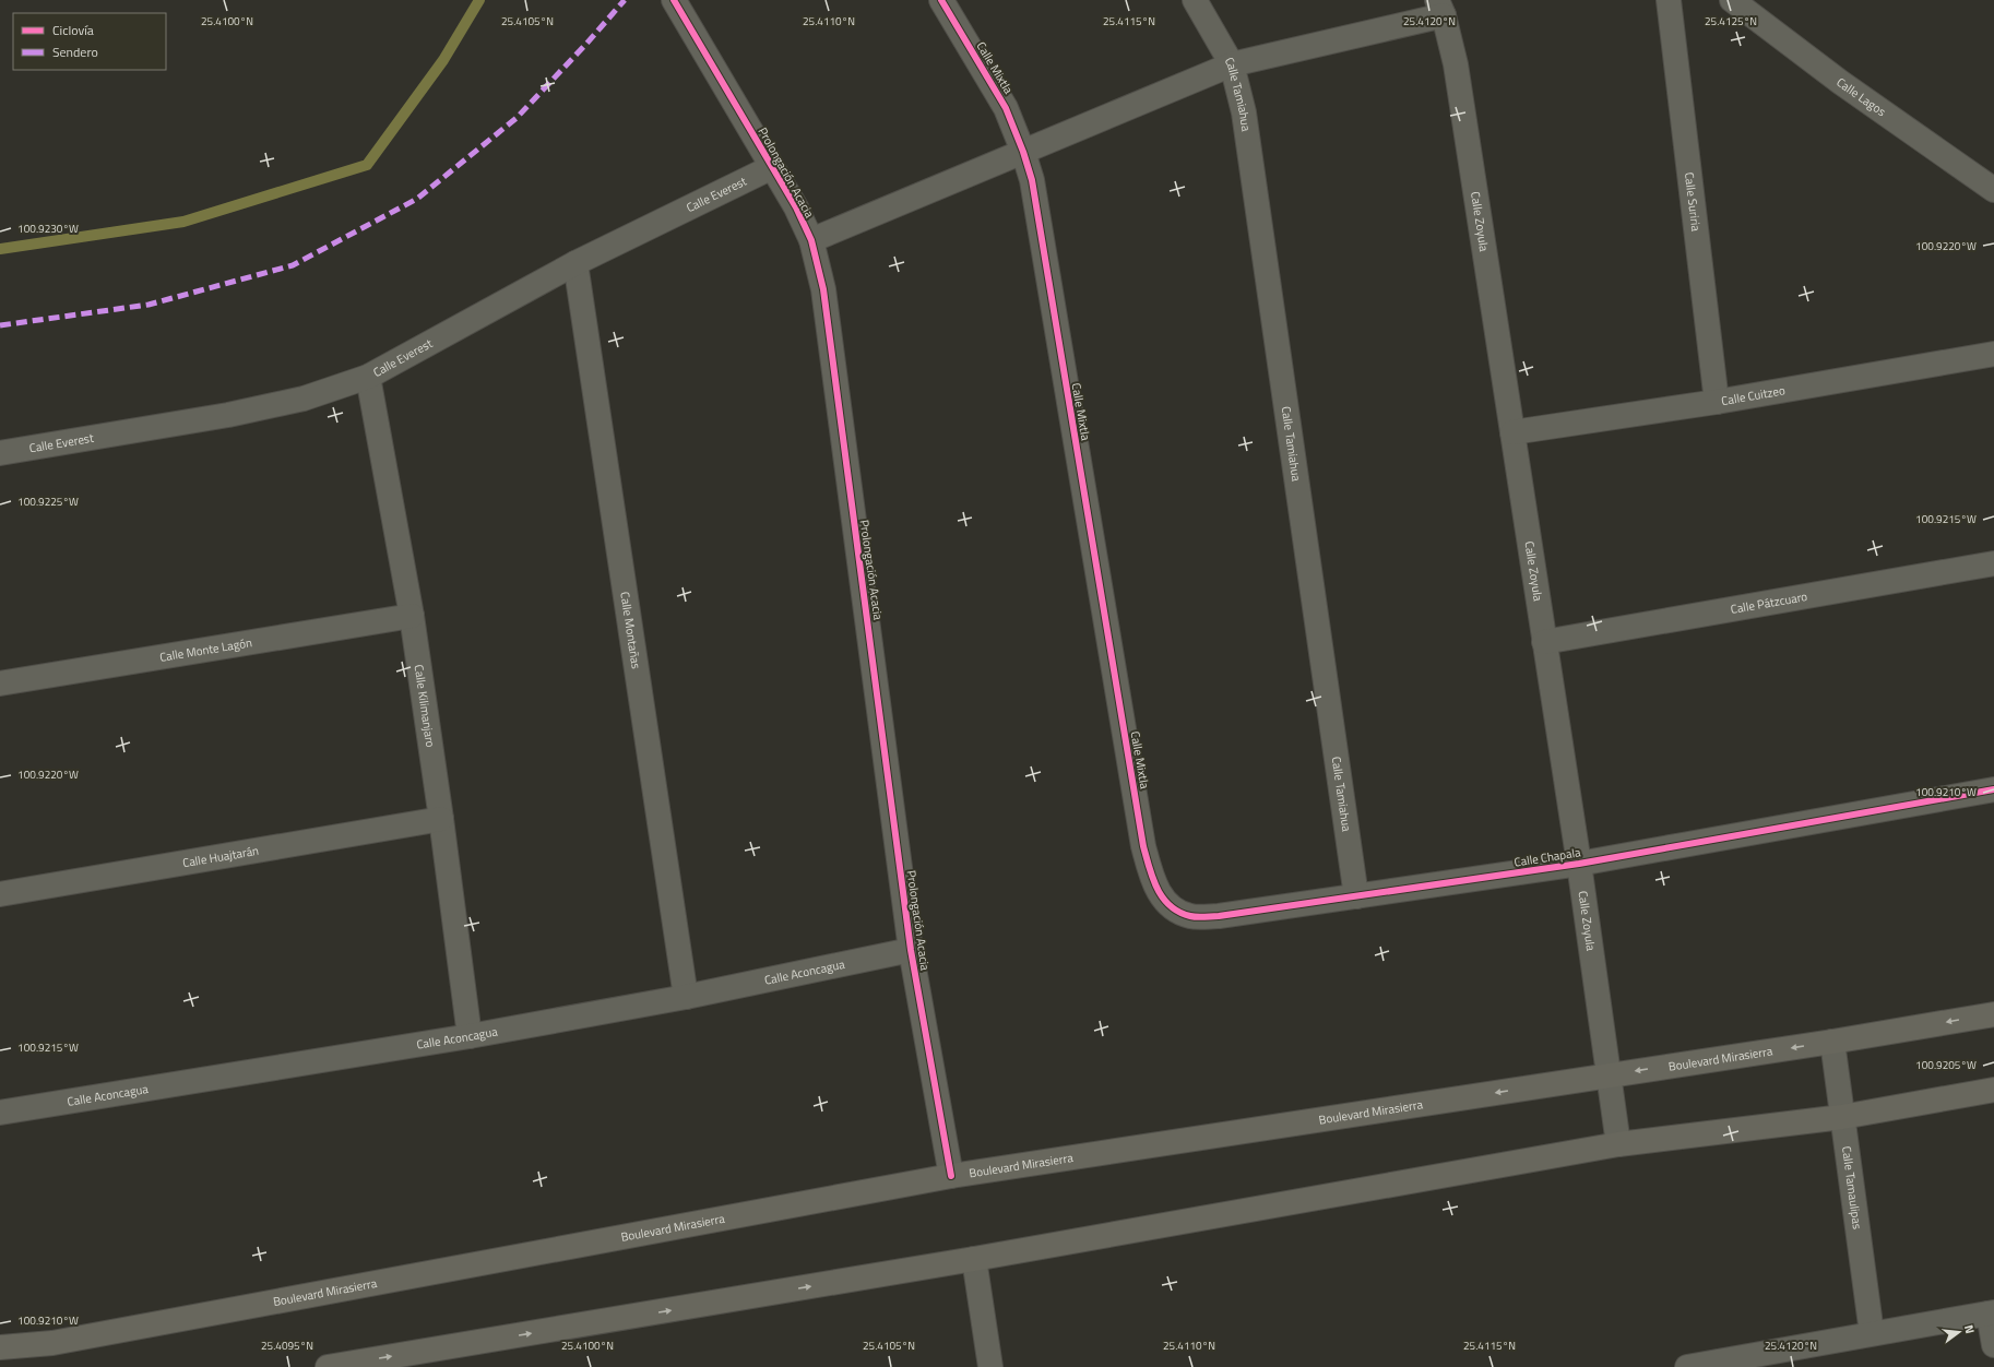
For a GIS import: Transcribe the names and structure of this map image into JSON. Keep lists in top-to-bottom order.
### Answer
{
  "streets": {
    "main road": ["Boulevard Mirasierra"],
    "street": [
      "Calle Mixtla",
      "Calle Tamiahua",
      "Calle Lagos",
      "Prolongación Acacia",
      "Calle Everest",
      "Calle Suriria",
      "Calle Zoyula",
      "Calle Cuitzeo",
      "Calle Pátzcuaro",
      "Calle Montañas",
      "Calle Monte Lagón",
      "Calle Kilimanjaro",
      "Calle Huajtarán",
      "Calle Chapala",
      "Calle Aconcagua",
      "Calle Tamaulipas"
    ]
  },
  "crossings": [
    ["Calle Mixtla", "Calle Chapala"],
    ["Calle Tamiahua", "Calle Chapala"],
    ["Prolongación Acacia", "Calle Everest"],
    ["Prolongación Acacia", "Calle Aconcagua"],
    ["Prolongación Acacia", "Boulevard Mirasierra"],
    ["Calle Everest", "Calle Montañas"],
    ["Calle Everest", "Calle Kilimanjaro"],
    ["Calle Suriria", "Calle Cuitzeo"],
    ["Calle Zoyula", "Calle Cuitzeo"],
    ["Calle Zoyula", "Calle Pátzcuaro"],
    ["Calle Zoyula", "Calle Chapala"],
    ["Calle Zoyula", "Boulevard Mirasierra"],
    ["Calle Montañas", "Calle Aconcagua"],
    ["Calle Monte Lagón", "Calle Kilimanjaro"],
    ["Calle Kilimanjaro", "Calle Huajtarán"],
    ["Calle Kilimanjaro", "Calle Aconcagua"],
    ["Boulevard Mirasierra", "Calle Tamaulipas"]
  ],
  "legend": ["Ciclovía", "Sendero"],
  "north": "right",
  "coordinates": [
    "25.4115°N",
    "25.4125°N",
    "25.4100°N",
    "25.4105°N",
    "25.4110°N",
    "25.4120°N",
    "100.9230°W",
    "100.9220°W",
    "100.9225°W",
    "100.9215°W",
    "100.9210°W",
    "100.9205°W",
    "25.4095°N"
  ]
}
